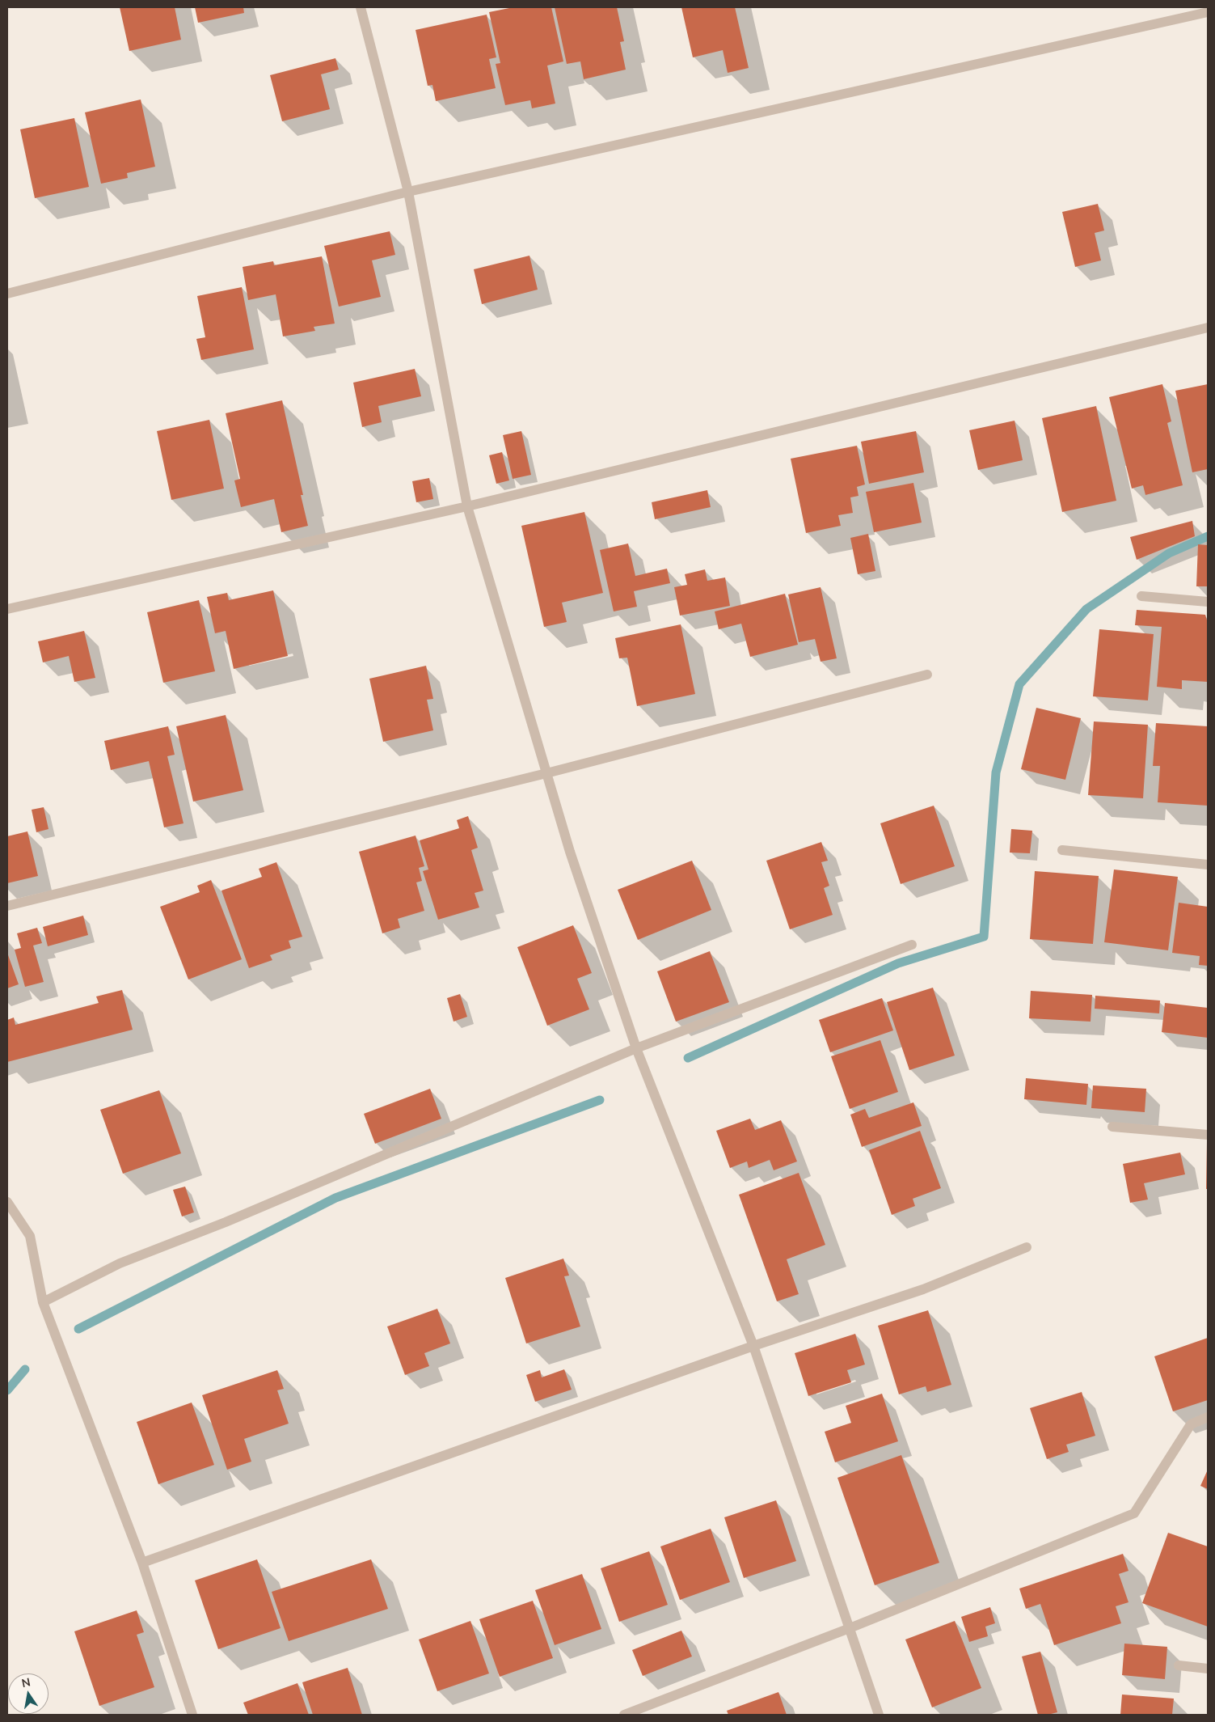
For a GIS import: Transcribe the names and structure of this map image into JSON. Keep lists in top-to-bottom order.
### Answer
{
  "north": "top"
}
